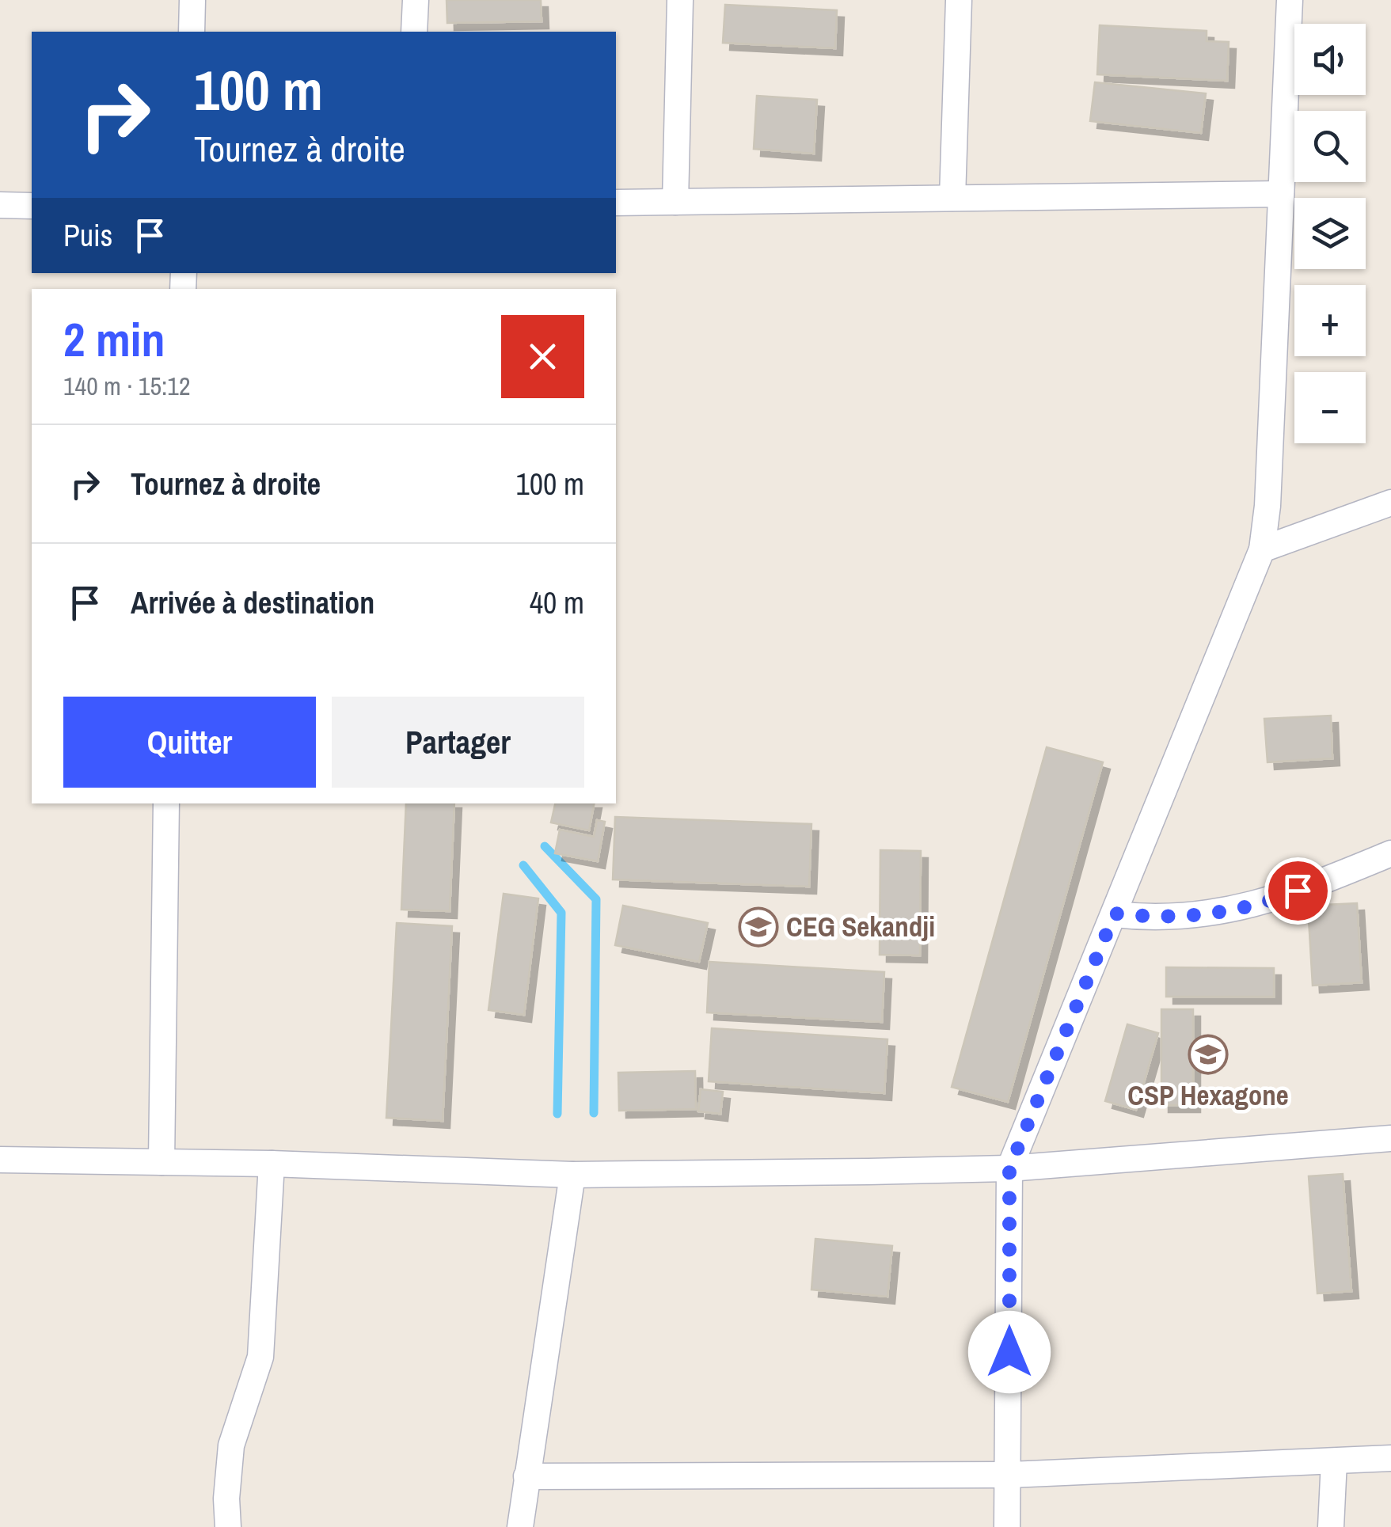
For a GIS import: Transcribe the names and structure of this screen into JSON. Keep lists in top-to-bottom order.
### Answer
{
  "places": {
    "school or university": ["CEG Sekandji", "CSP Hexagone"]
  },
  "page": {
    "map_buttons": ["+", "−"],
    "turn": ["100 m", "Tournez à droite"],
    "then": "Puis",
    "heading": ["2 min", "140 m · 15:12"],
    "list": [
      {
        "name": "Tournez à droite",
        "value": "100 m"
      },
      {
        "name": "Arrivée à destination",
        "value": "40 m"
      }
    ],
    "buttons": ["Quitter", "Partager"]
  }
}
